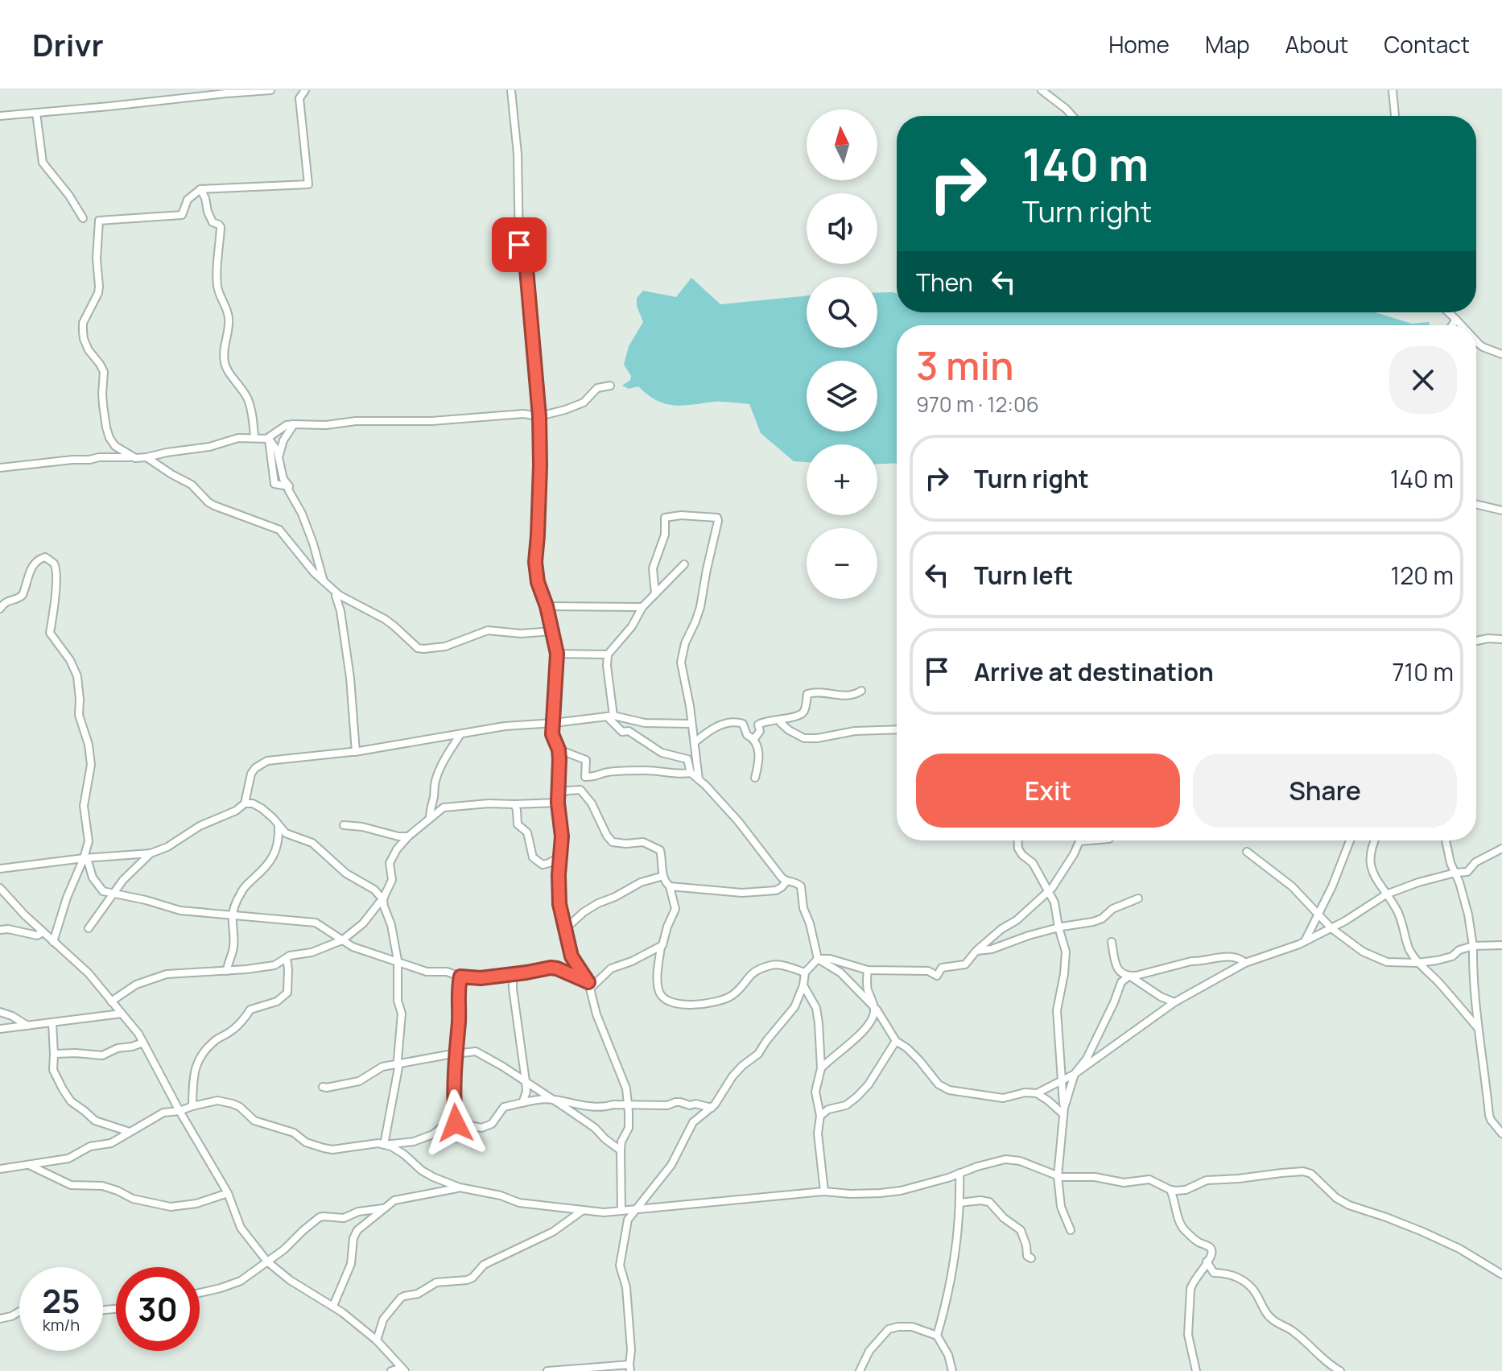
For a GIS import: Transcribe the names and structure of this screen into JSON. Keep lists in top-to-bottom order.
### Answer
{
  "north": "top",
  "page": {
    "header": "Drivr",
    "nav": [
      "Home",
      "Map",
      "About",
      "Contact"
    ],
    "map_buttons": ["+", "−"],
    "turn": ["140 m", "Turn right"],
    "then": "Then",
    "heading": ["3 min", "970 m · 12:06"],
    "list": [
      {
        "name": "Turn right",
        "value": "140 m"
      },
      {
        "name": "Turn left",
        "value": "120 m"
      },
      {
        "name": "Arrive at destination",
        "value": "710 m"
      }
    ],
    "buttons": ["Exit", "Share"],
    "speed": "25 km/h",
    "limit": "30"
  }
}
